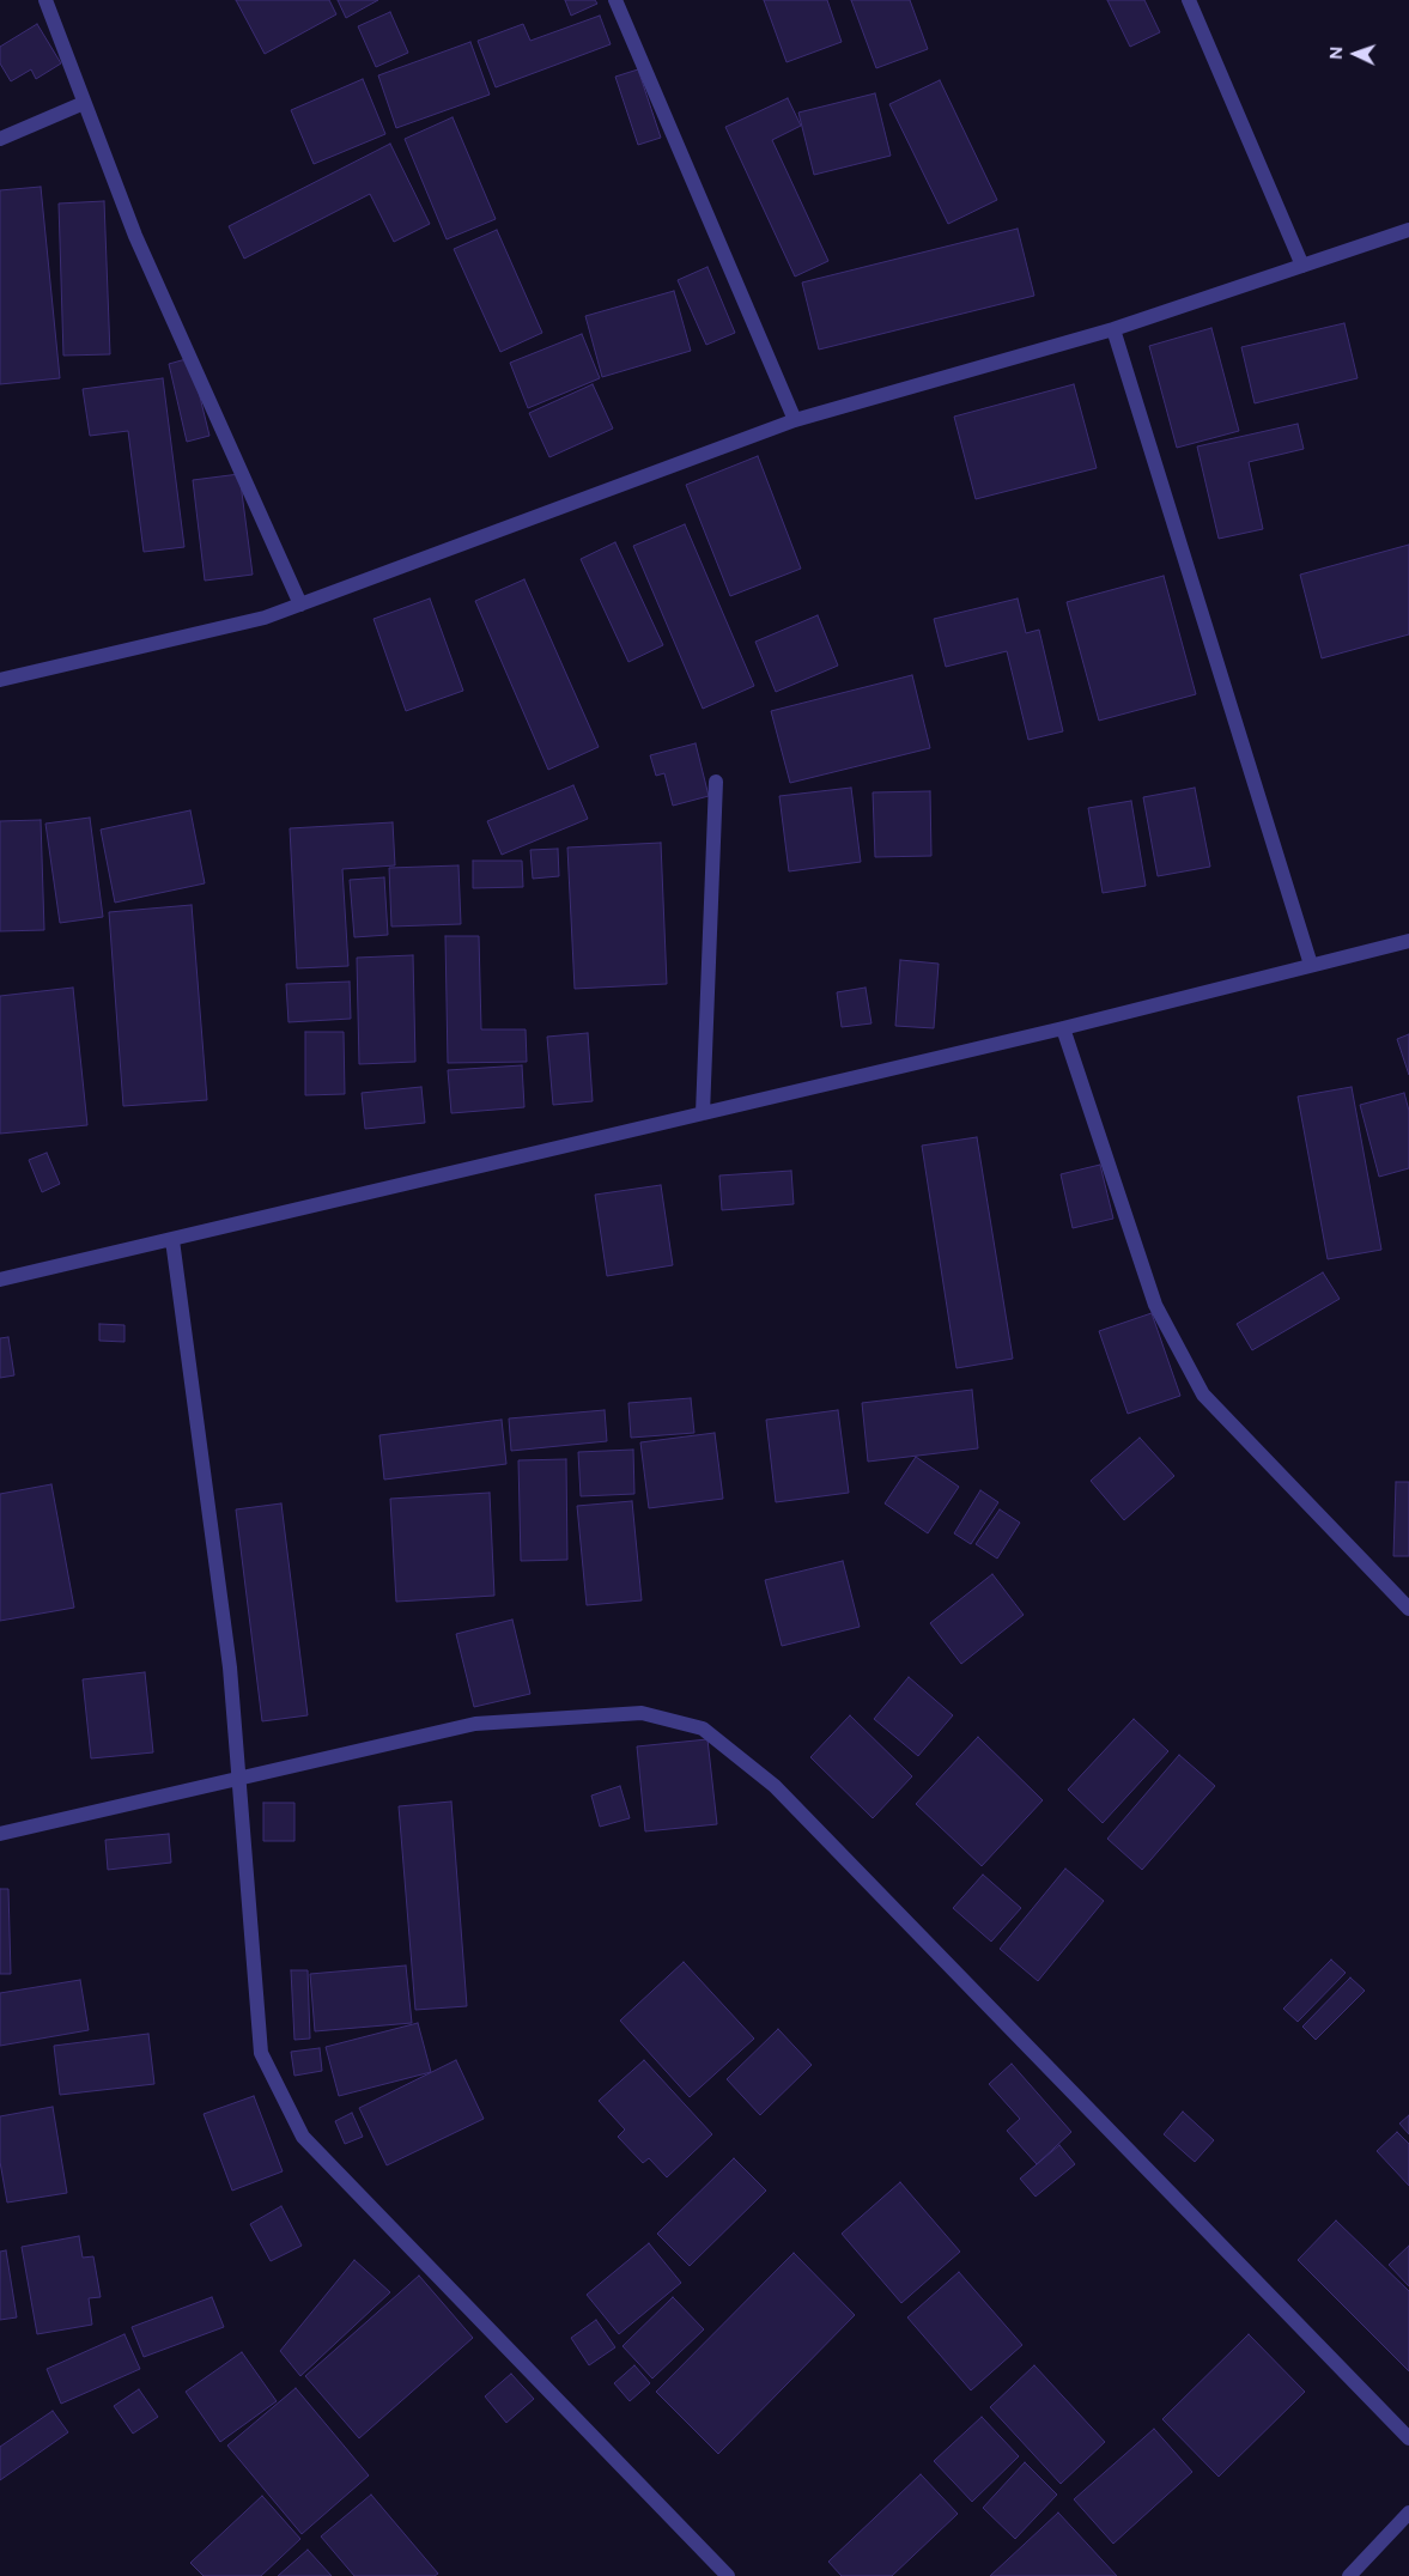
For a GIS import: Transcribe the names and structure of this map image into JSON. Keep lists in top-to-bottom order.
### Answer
{
  "north": "left"
}
